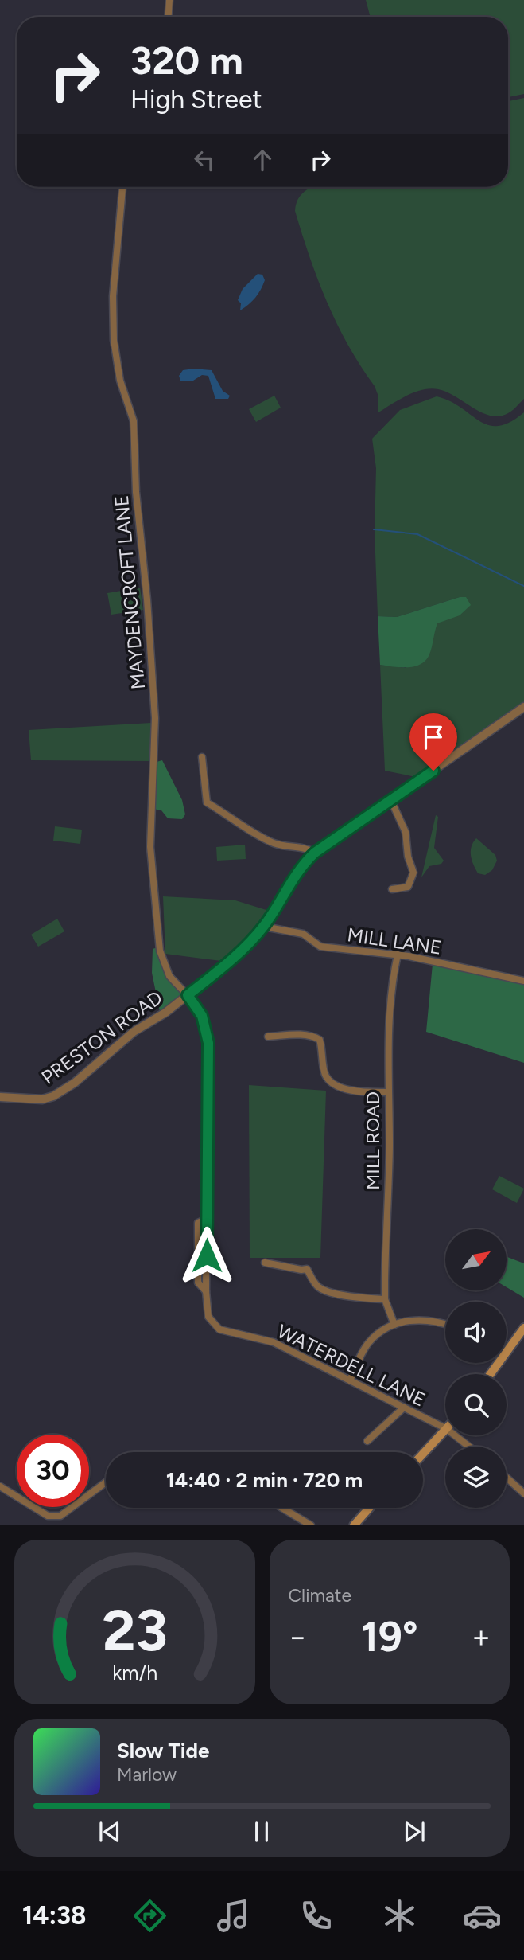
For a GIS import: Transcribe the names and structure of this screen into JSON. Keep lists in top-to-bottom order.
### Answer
{
  "streets": {
    "street": [
      "MAYDENCROFT LANE",
      "MILL LANE",
      "PRESTON ROAD",
      "MILL ROAD",
      "WATERDELL LANE"
    ]
  },
  "crossings": [
    ["MAYDENCROFT LANE", "PRESTON ROAD"],
    ["MAYDENCROFT LANE", "WATERDELL LANE"],
    ["MILL LANE", "PRESTON ROAD"],
    ["MILL LANE", "MILL ROAD"],
    ["PRESTON ROAD", "WATERDELL LANE"]
  ],
  "north": "top right",
  "page": {
    "turn": ["320 m", "High Street"],
    "limit": "30",
    "trip": "14:40 · 2 min · 720 m",
    "tile": "Climate",
    "heat": ["−", "19°", "+"],
    "song": ["Slow Tide", "Marlow"],
    "tabs": "14:38",
    "gauge": ["23", "km/h"]
  }
}
